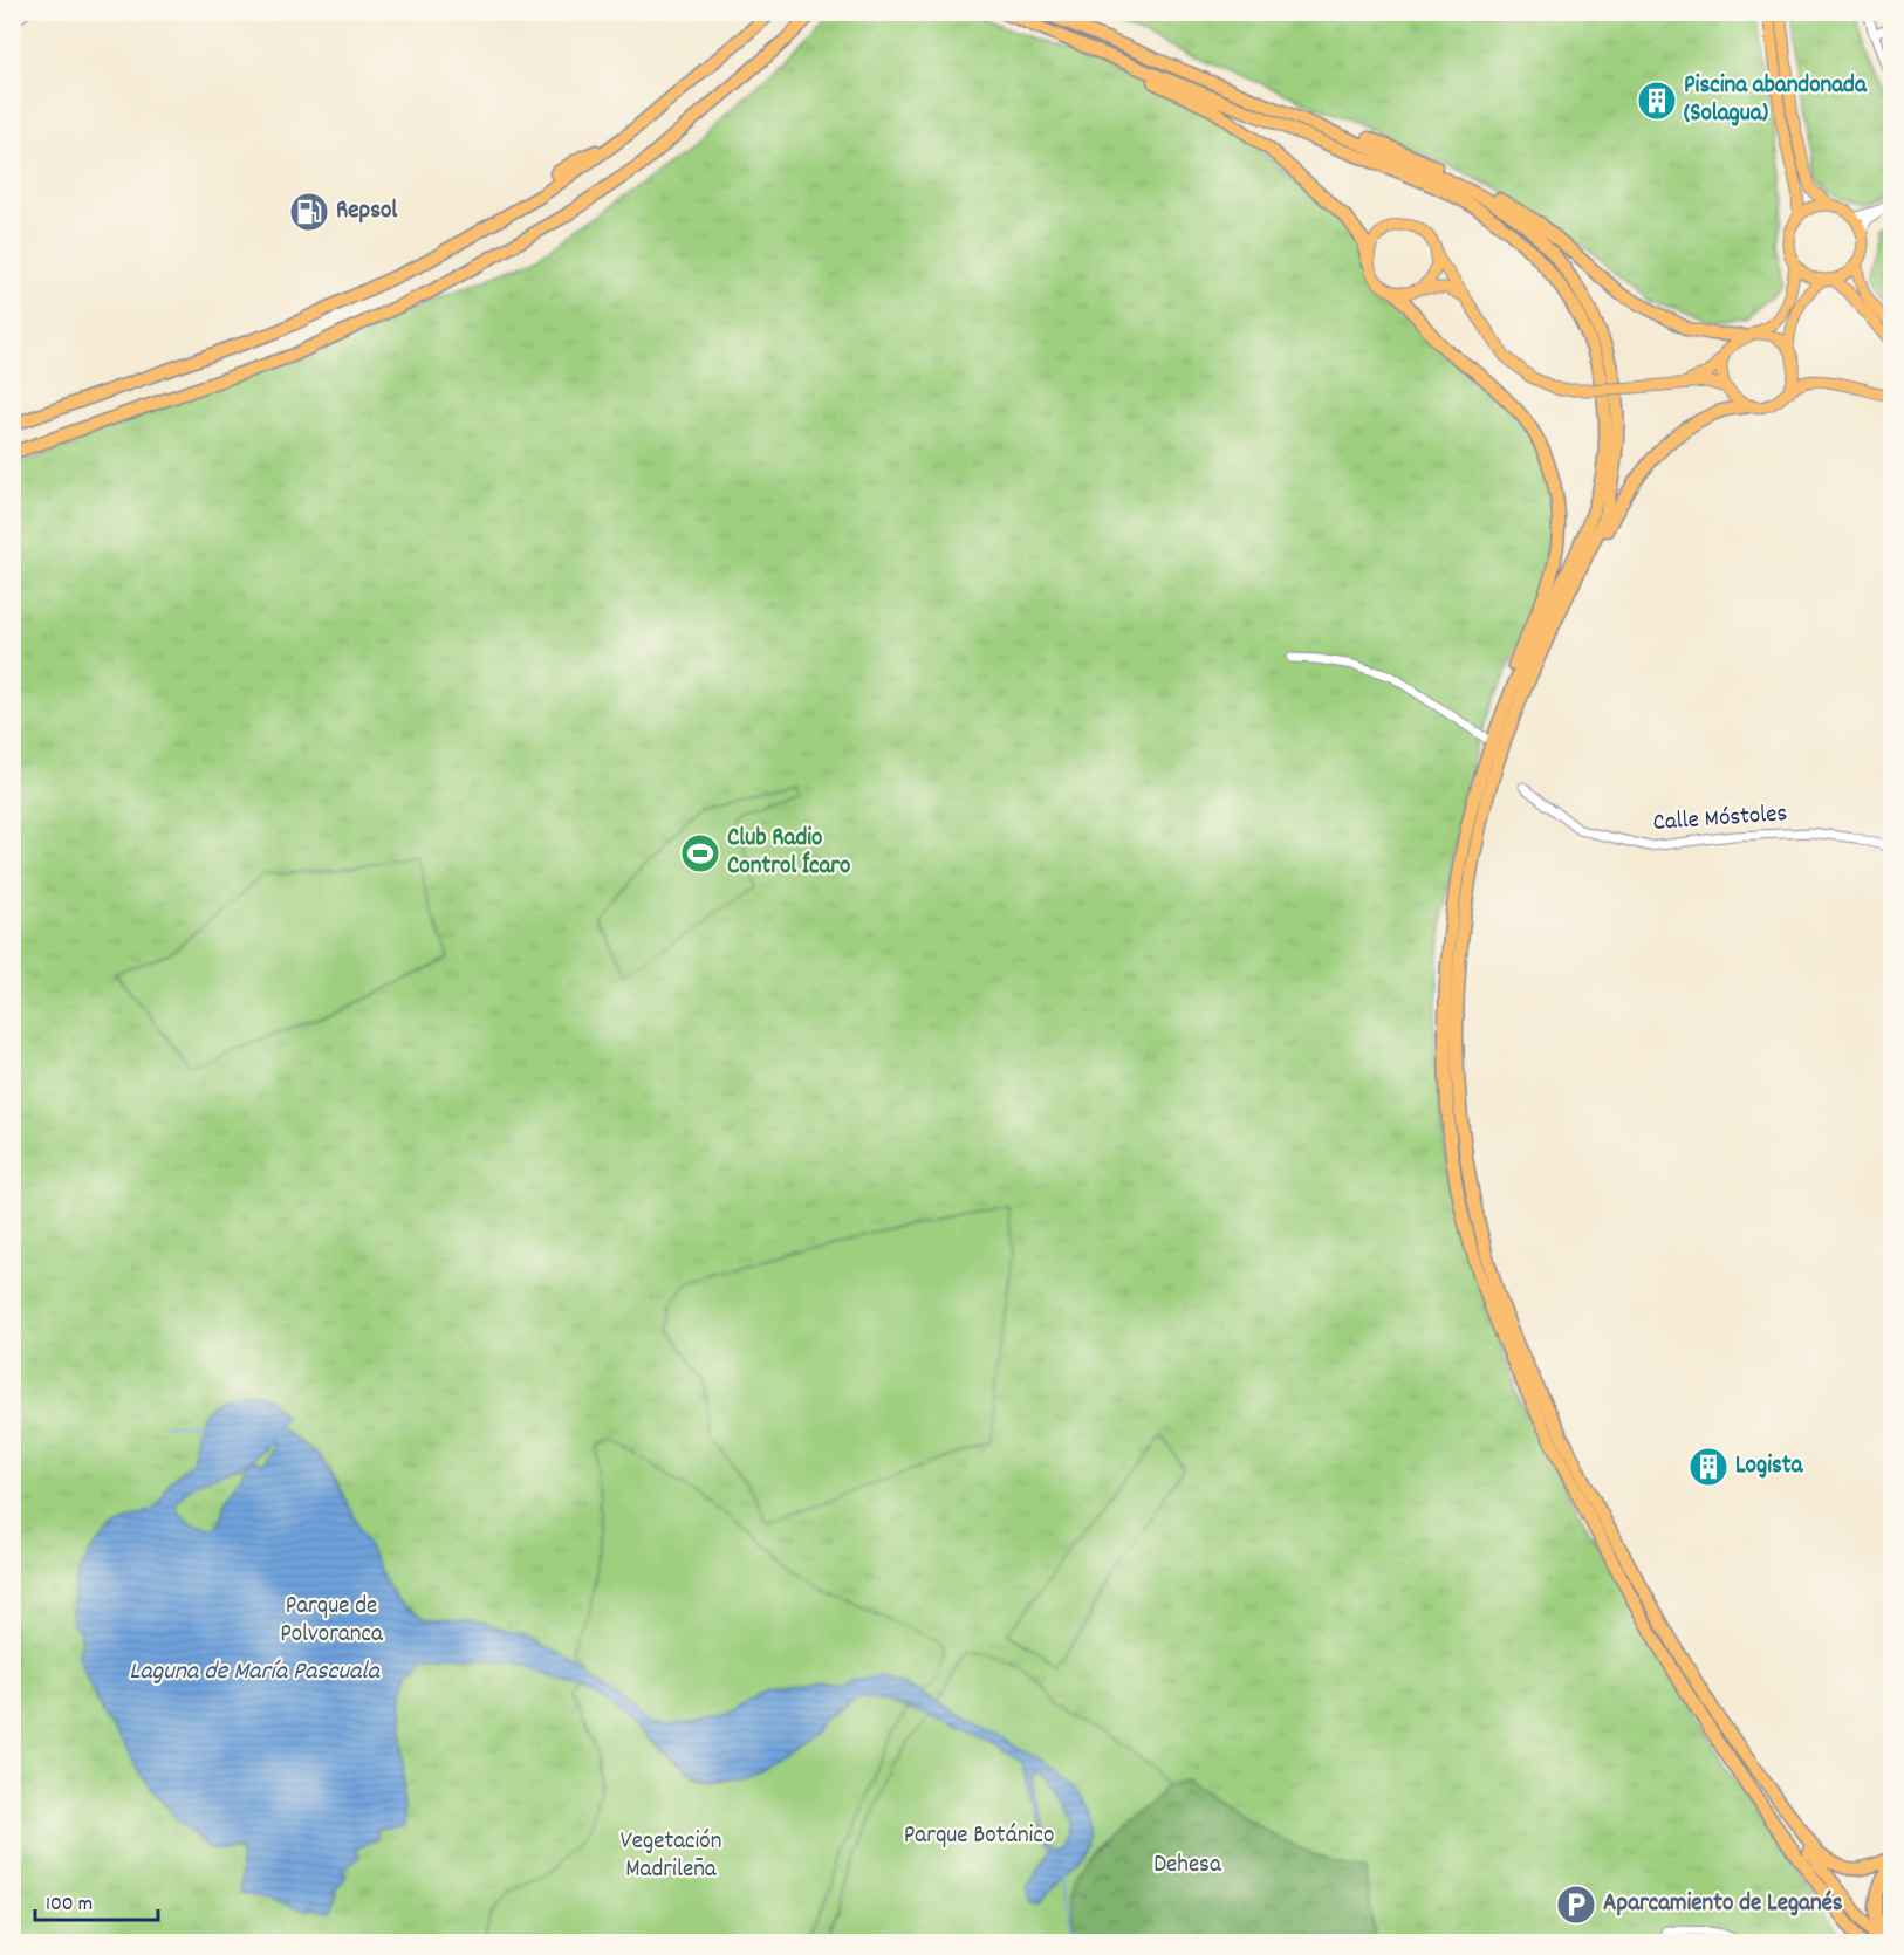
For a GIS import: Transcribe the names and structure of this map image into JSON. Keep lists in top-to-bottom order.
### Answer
{
  "streets": {
    "street": ["Calle Móstoles"]
  },
  "water": ["Laguna de María Pascuala"],
  "parks": [
    "Parque de Polvoranca",
    "Parque Botánico",
    "Vegetación Madrileña",
    "Dehesa"
  ],
  "places": {
    "building": ["Piscina abandonada (Solagua)", "Logista"],
    "fuel station": ["Repsol"],
    "sports": ["Club Radio Control Ícaro"],
    "parking": ["Aparcamiento de Leganés"]
  },
  "scale_bar": "100 m"
}
